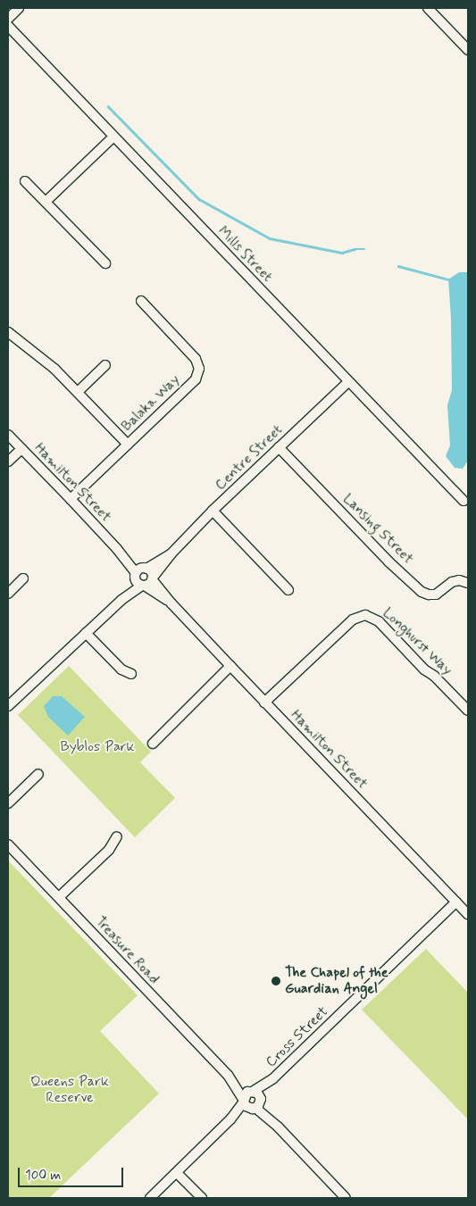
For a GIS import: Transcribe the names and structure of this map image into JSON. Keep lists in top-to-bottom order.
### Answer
{
  "streets": {
    "street": [
      "Mills Street",
      "Balaka Way",
      "Centre Street",
      "Hamilton Street",
      "Lansing Street",
      "Longhurst Way",
      "Treasure Road",
      "Cross Street"
    ]
  },
  "crossings": [
    ["Mills Street", "Centre Street"],
    ["Balaka Way", "Hamilton Street"],
    ["Centre Street", "Hamilton Street"],
    ["Centre Street", "Lansing Street"],
    ["Hamilton Street", "Longhurst Way"],
    ["Hamilton Street", "Cross Street"],
    ["Treasure Road", "Cross Street"]
  ],
  "parks": ["Byblos Park", "Queens Park Reserve"],
  "places": ["The Chapel of the Guardian Angel"],
  "scale_bar": "100 m"
}
